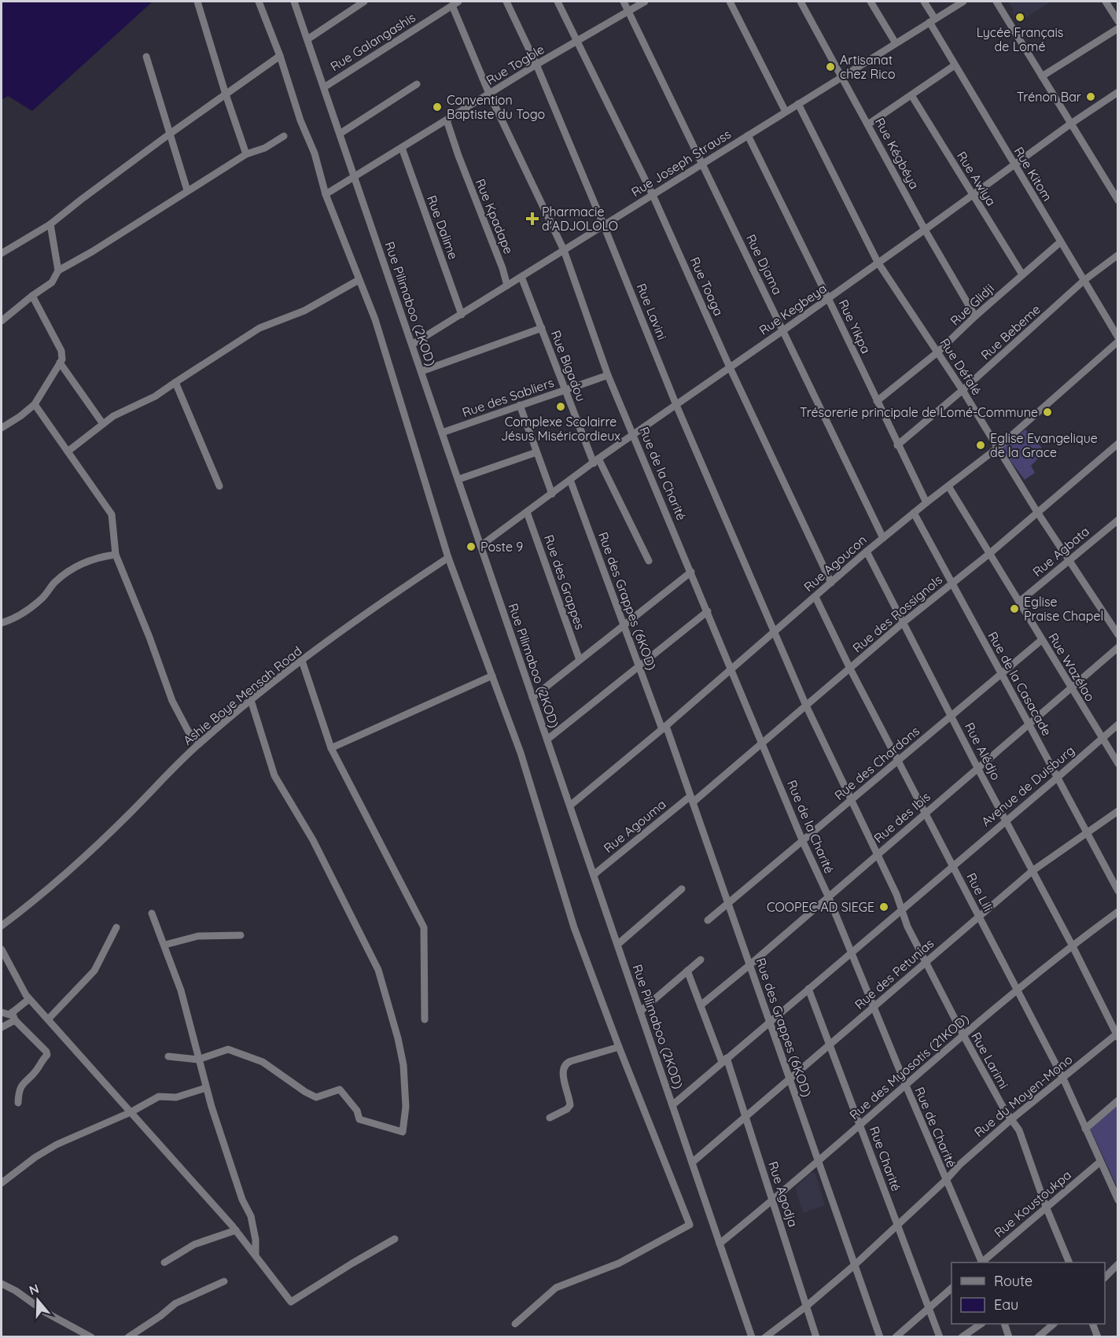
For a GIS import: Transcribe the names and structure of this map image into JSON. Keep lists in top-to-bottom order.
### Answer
{
  "streets": {
    "street": [
      "Rue Galangashis",
      "Rue Togble",
      "Rue Kégbéya",
      "Rue Joseph Strauss",
      "Rue Kitom",
      "Rue Awiya",
      "Rue Kpadape",
      "Rue Dalime",
      "Rue Djama",
      "Rue Toaga",
      "Rue Pilimaboo (2KOD)",
      "Rue Glidji",
      "Rue Kegbeya",
      "Rue Lavini",
      "Rue Yikpa",
      "Rue Bebeme",
      "Rue Bigadou",
      "Rue Défalé",
      "Rue des Sabliers",
      "Rue de la Charité",
      "Rue Agbata",
      "Rue Agoucon",
      "Rue des Grappes",
      "Rue des Grappes (6KOD)",
      "Rue des Rossignols",
      "Rue Wazélao",
      "Rue de la Casacade",
      "Ashie Boye Mensah Road",
      "Rue Alédjo",
      "Rue des Chardons",
      "Avenue de Duisburg",
      "Rue des Ibis",
      "Rue Agouma",
      "Rue Lili",
      "Rue des Petunias",
      "Rue Larimi",
      "Rue des Myosotis (21KOD)",
      "Rue du Moyen-Mono",
      "Rue de Charité",
      "Rue Charité",
      "Rue Agodja",
      "Rue Koustoukpa"
    ]
  },
  "crossings": [
    ["Rue Galangashis", "Rue Pilimaboo (2KOD)"],
    ["Rue Galangashis", "Rue de la Charité"],
    ["Rue Togble", "Rue Kpadape"],
    ["Rue Togble", "Rue Dalime"],
    ["Rue Togble", "Rue Djama"],
    ["Rue Togble", "Rue Toaga"],
    ["Rue Togble", "Rue Pilimaboo (2KOD)"],
    ["Rue Togble", "Rue Lavini"],
    ["Rue Togble", "Rue de la Charité"],
    ["Rue Kégbéya", "Rue Joseph Strauss"],
    ["Rue Kégbéya", "Rue Glidji"],
    ["Rue Kégbéya", "Rue Kegbeya"],
    ["Rue Joseph Strauss", "Rue Kitom"],
    ["Rue Joseph Strauss", "Rue Kpadape"],
    ["Rue Joseph Strauss", "Rue Dalime"],
    ["Rue Joseph Strauss", "Rue Djama"],
    ["Rue Joseph Strauss", "Rue Toaga"],
    ["Rue Joseph Strauss", "Rue Pilimaboo (2KOD)"],
    ["Rue Joseph Strauss", "Rue Lavini"],
    ["Rue Joseph Strauss", "Rue Yikpa"],
    ["Rue Joseph Strauss", "Rue Bigadou"],
    ["Rue Joseph Strauss", "Rue Défalé"],
    ["Rue Joseph Strauss", "Rue de la Charité"],
    ["Rue Kitom", "Rue Glidji"],
    ["Rue Kitom", "Rue Kegbeya"],
    ["Rue Kitom", "Rue Bebeme"],
    ["Rue Awiya", "Rue Glidji"],
    ["Rue Awiya", "Rue Kegbeya"],
    ["Rue Djama", "Rue Kegbeya"],
    ["Rue Djama", "Rue Agoucon"],
    ["Rue Toaga", "Rue Kegbeya"],
    ["Rue Toaga", "Rue Agoucon"],
    ["Rue Pilimaboo (2KOD)", "Rue Kegbeya"],
    ["Rue Pilimaboo (2KOD)", "Rue des Sabliers"],
    ["Rue Pilimaboo (2KOD)", "Rue Agoucon"],
    ["Rue Pilimaboo (2KOD)", "Avenue de Duisburg"],
    ["Rue Pilimaboo (2KOD)", "Rue Agouma"],
    ["Rue Pilimaboo (2KOD)", "Rue des Petunias"],
    ["Rue Pilimaboo (2KOD)", "Rue des Myosotis (21KOD)"],
    ["Rue Glidji", "Rue Yikpa"],
    ["Rue Glidji", "Rue Défalé"],
    ["Rue Kegbeya", "Rue Lavini"],
    ["Rue Kegbeya", "Rue Yikpa"],
    ["Rue Kegbeya", "Rue Bigadou"],
    ["Rue Kegbeya", "Rue Défalé"],
    ["Rue Kegbeya", "Rue de la Charité"],
    ["Rue Kegbeya", "Rue des Grappes"],
    ["Rue Kegbeya", "Rue des Grappes (6KOD)"],
    ["Rue Lavini", "Rue Agoucon"],
    ["Rue Lavini", "Rue des Rossignols"],
    ["Rue Lavini", "Rue des Chardons"],
    ["Rue Lavini", "Rue Larimi"],
    ["Rue Yikpa", "Rue Bebeme"],
    ["Rue Yikpa", "Rue Agoucon"],
    ["Rue Bebeme", "Rue Défalé"],
    ["Rue Bigadou", "Rue des Sabliers"],
    ["Rue Défalé", "Rue Agbata"],
    ["Rue Défalé", "Rue Agoucon"],
    ["Rue Défalé", "Rue des Rossignols"],
    ["Rue des Sabliers", "Rue de la Charité"],
    ["Rue de la Charité", "Rue Agoucon"],
    ["Rue de la Charité", "Rue des Rossignols"],
    ["Rue de la Charité", "Rue des Chardons"],
    ["Rue de la Charité", "Avenue de Duisburg"],
    ["Rue de la Charité", "Rue des Ibis"],
    ["Rue de la Charité", "Rue de Charité"],
    ["Rue Agbata", "Rue Wazélao"],
    ["Rue Agoucon", "Rue des Grappes (6KOD)"],
    ["Rue Agoucon", "Rue Wazélao"],
    ["Rue Agoucon", "Rue de la Casacade"],
    ["Rue Agoucon", "Rue Alédjo"],
    ["Rue Agoucon", "Rue Lili"],
    ["Rue des Grappes (6KOD)", "Rue des Rossignols"],
    ["Rue des Grappes (6KOD)", "Rue des Chardons"],
    ["Rue des Grappes (6KOD)", "Avenue de Duisburg"],
    ["Rue des Grappes (6KOD)", "Rue des Ibis"],
    ["Rue des Grappes (6KOD)", "Rue Agouma"],
    ["Rue des Grappes (6KOD)", "Rue des Petunias"],
    ["Rue des Grappes (6KOD)", "Rue des Myosotis (21KOD)"],
    ["Rue des Grappes (6KOD)", "Rue du Moyen-Mono"],
    ["Rue des Rossignols", "Rue Wazélao"],
    ["Rue des Rossignols", "Rue de la Casacade"],
    ["Rue des Rossignols", "Rue Alédjo"],
    ["Rue des Rossignols", "Rue Agouma"],
    ["Rue des Rossignols", "Rue Lili"],
    ["Rue Wazélao", "Rue des Chardons"],
    ["Rue Wazélao", "Avenue de Duisburg"],
    ["Rue Wazélao", "Rue des Ibis"],
    ["Rue de la Casacade", "Rue des Chardons"],
    ["Rue de la Casacade", "Avenue de Duisburg"],
    ["Rue de la Casacade", "Rue des Ibis"],
    ["Rue de la Casacade", "Rue des Petunias"],
    ["Rue Alédjo", "Rue des Chardons"],
    ["Rue Alédjo", "Avenue de Duisburg"],
    ["Rue Alédjo", "Rue des Ibis"],
    ["Rue Alédjo", "Rue des Petunias"],
    ["Rue Alédjo", "Rue des Myosotis (21KOD)"],
    ["Rue Alédjo", "Rue du Moyen-Mono"],
    ["Rue des Chardons", "Rue Lili"],
    ["Rue des Chardons", "Rue Larimi"],
    ["Avenue de Duisburg", "Rue Lili"],
    ["Avenue de Duisburg", "Rue Larimi"],
    ["Avenue de Duisburg", "Rue de Charité"],
    ["Avenue de Duisburg", "Rue Charité"],
    ["Avenue de Duisburg", "Rue Agodja"],
    ["Rue des Ibis", "Rue Lili"],
    ["Rue des Ibis", "Rue Larimi"],
    ["Rue des Ibis", "Rue Agodja"],
    ["Rue Lili", "Rue des Petunias"],
    ["Rue Lili", "Rue des Myosotis (21KOD)"],
    ["Rue Lili", "Rue du Moyen-Mono"],
    ["Rue Lili", "Rue Koustoukpa"],
    ["Rue des Petunias", "Rue Larimi"],
    ["Rue des Petunias", "Rue de Charité"],
    ["Rue des Petunias", "Rue Charité"],
    ["Rue des Petunias", "Rue Agodja"],
    ["Rue Larimi", "Rue des Myosotis (21KOD)"],
    ["Rue Larimi", "Rue du Moyen-Mono"],
    ["Rue Larimi", "Rue Koustoukpa"],
    ["Rue des Myosotis (21KOD)", "Rue de Charité"],
    ["Rue des Myosotis (21KOD)", "Rue Charité"],
    ["Rue des Myosotis (21KOD)", "Rue Agodja"],
    ["Rue du Moyen-Mono", "Rue de Charité"],
    ["Rue du Moyen-Mono", "Rue Charité"],
    ["Rue du Moyen-Mono", "Rue Agodja"]
  ],
  "places": {
    "other": [
      "Lycée Français de Lomé",
      "Artisanat chez Rico",
      "Trénon Bar",
      "Convention Baptiste du Togo",
      "Complexe Scolairre Jésus Miséricordieux",
      "Trésorerie principale de Lomé-Commune",
      "Eglise Evangelique de la Grace",
      "Poste 9",
      "Eglise Praise Chapel",
      "COOPEC AD SIEGE"
    ],
    "health": ["Pharmacie d'ADJOLOLO"]
  },
  "legend": ["Route", "Eau"],
  "north": "top"
}
